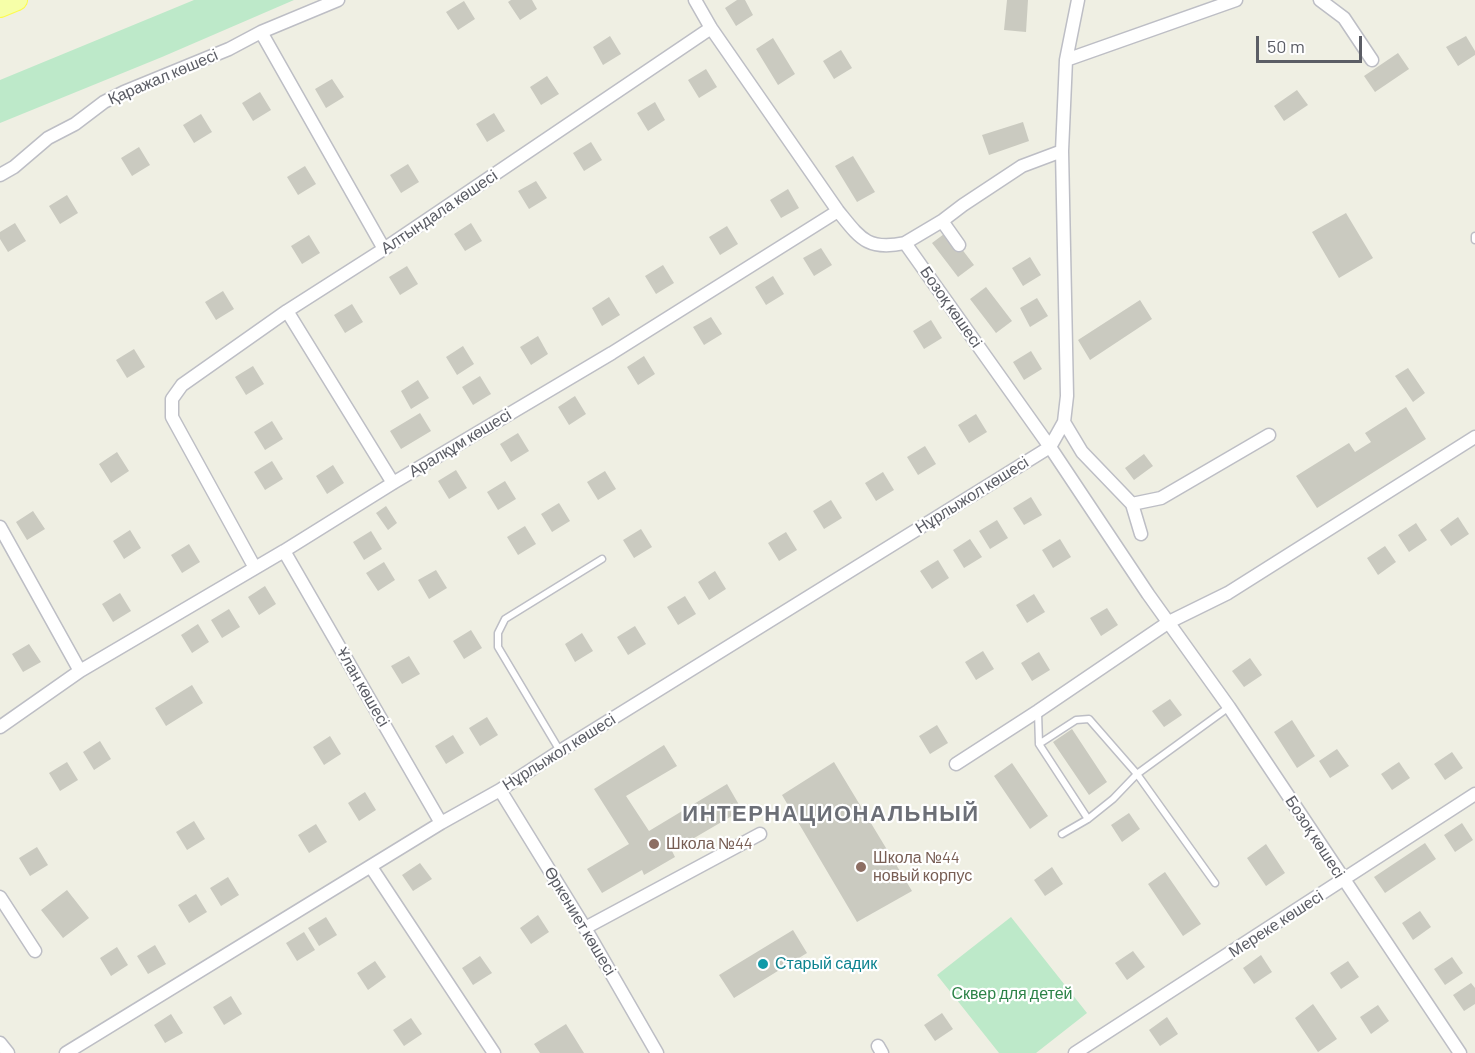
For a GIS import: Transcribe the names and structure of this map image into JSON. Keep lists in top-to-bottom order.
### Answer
{
  "streets": {
    "street": [
      "Қаражал көшесі",
      "Алтындала көшесі",
      "Бозоқ көшесі",
      "Аралқұм көшесі",
      "Нұрлыжол көшесі",
      "Ұлан көшесі",
      "Өркениет көшесі",
      "Мереке көшесі"
    ]
  },
  "crossings": [
    ["Алтындала көшесі", "Аралқұм көшесі"],
    ["Бозоқ көшесі", "Нұрлыжол көшесі"],
    ["Бозоқ көшесі", "Мереке көшесі"],
    ["Аралқұм көшесі", "Ұлан көшесі"],
    ["Нұрлыжол көшесі", "Ұлан көшесі"],
    ["Нұрлыжол көшесі", "Өркениет көшесі"]
  ],
  "districts": ["ИНТЕРНАЦИОНАЛЬНЫЙ"],
  "parks": ["Сквер для детей"],
  "places": ["Школа №44", "Школа №44 новый корпус", "Старый садик"],
  "scale_bar": "50 m"
}
